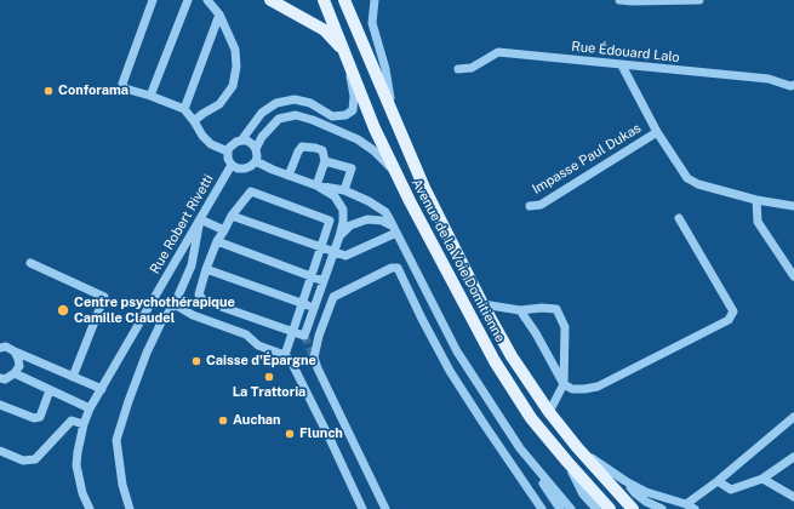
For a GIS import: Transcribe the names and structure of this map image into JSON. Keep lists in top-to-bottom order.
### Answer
{
  "streets": {
    "main road": ["Avenue de la Voie Domitienne"],
    "street": ["Rue Édouard Lalo", "Impasse Paul Dukas", "Rue Robert Rivetti"]
  },
  "places": [
    "Conforama",
    "Centre psychothérapique Camille Claudel",
    "Caisse d'Épargne",
    "La Trattoria",
    "Auchan",
    "Flunch"
  ]
}
